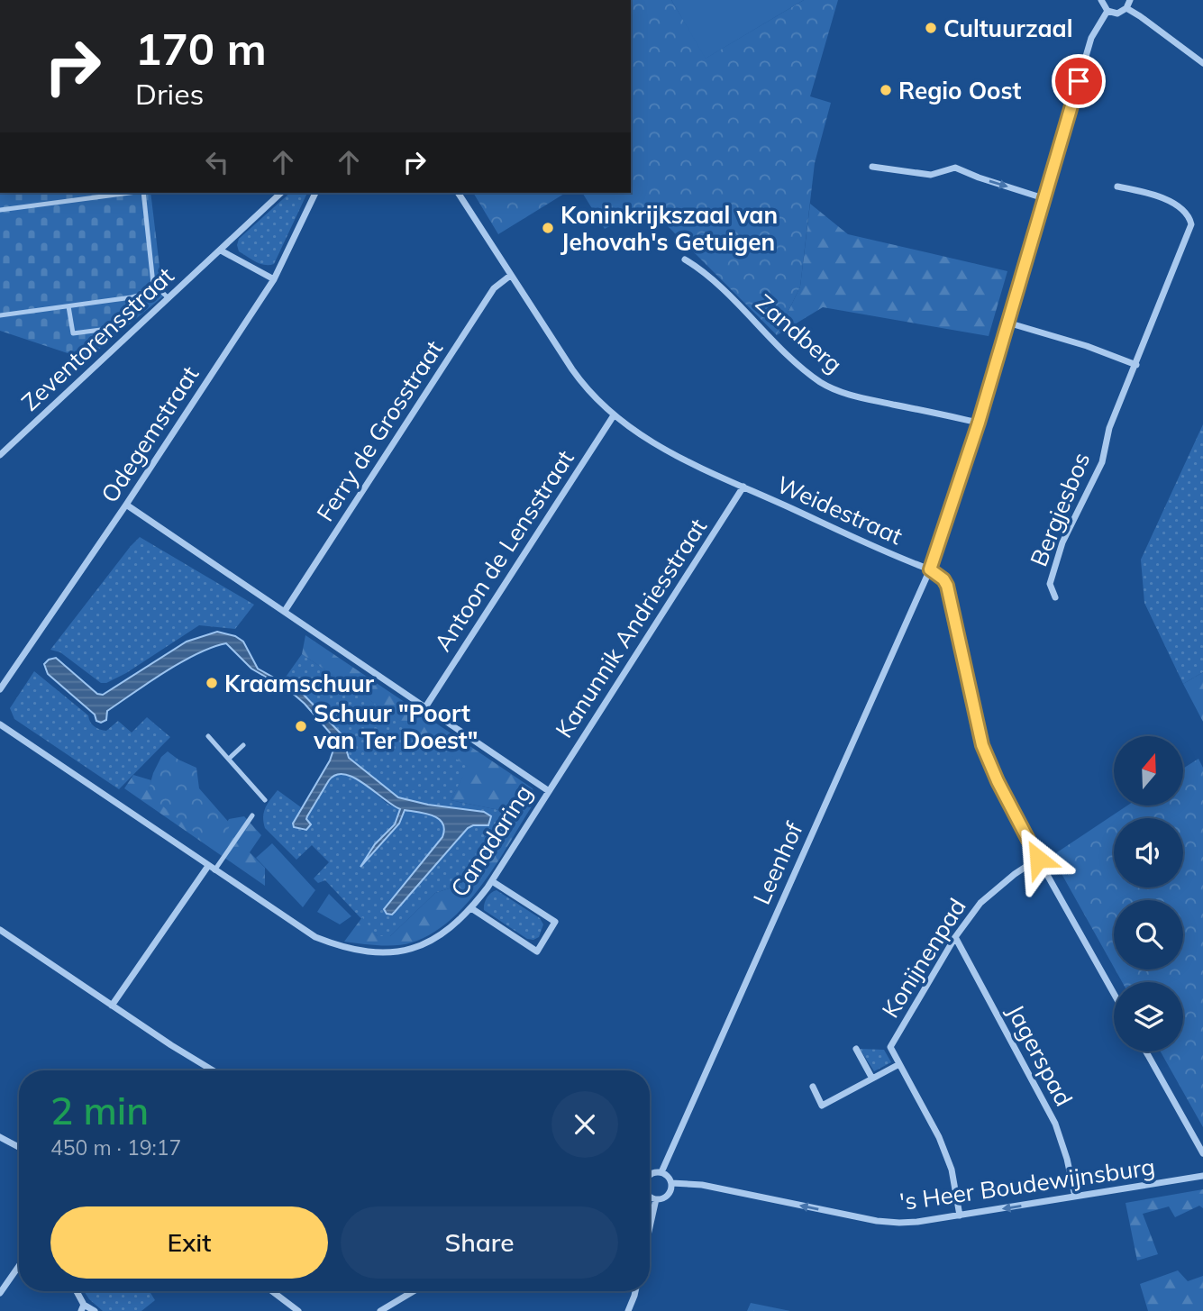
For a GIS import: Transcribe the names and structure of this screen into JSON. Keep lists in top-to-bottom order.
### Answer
{
  "streets": {
    "street": [
      "Zandberg",
      "Zeventorensstraat",
      "Ferry de Grosstraat",
      "Odegemstraat",
      "Bergjesbos",
      "Weidestraat",
      "Antoon de Lensstraat",
      "Kanunnik Andriesstraat",
      "Canadaring",
      "Leenhof",
      "Konijnenpad",
      "Jagerspad",
      "'s Heer Boudewijnsburg"
    ]
  },
  "crossings": [
    ["Zandberg", "Leenhof"],
    ["Ferry de Grosstraat", "Weidestraat"],
    ["Ferry de Grosstraat", "Canadaring"],
    ["Odegemstraat", "Canadaring"],
    ["Weidestraat", "Antoon de Lensstraat"],
    ["Weidestraat", "Kanunnik Andriesstraat"],
    ["Weidestraat", "Leenhof"],
    ["Weidestraat", "Konijnenpad"],
    ["Antoon de Lensstraat", "Canadaring"],
    ["Kanunnik Andriesstraat", "Canadaring"],
    ["Konijnenpad", "Jagerspad"],
    ["Konijnenpad", "'s Heer Boudewijnsburg"],
    ["Jagerspad", "'s Heer Boudewijnsburg"]
  ],
  "one_way": ["'s Heer Boudewijnsburg"],
  "places": [
    "Cultuurzaal",
    "Regio Oost",
    "Koninkrijkszaal van Jehovah's Getuigen",
    "Kraamschuur",
    "Schuur \"Poort van Ter Doest\""
  ],
  "north": "top",
  "page": {
    "turn": ["170 m", "Dries"],
    "heading": ["2 min", "450 m · 19:17"],
    "buttons": ["Exit", "Share"]
  }
}
